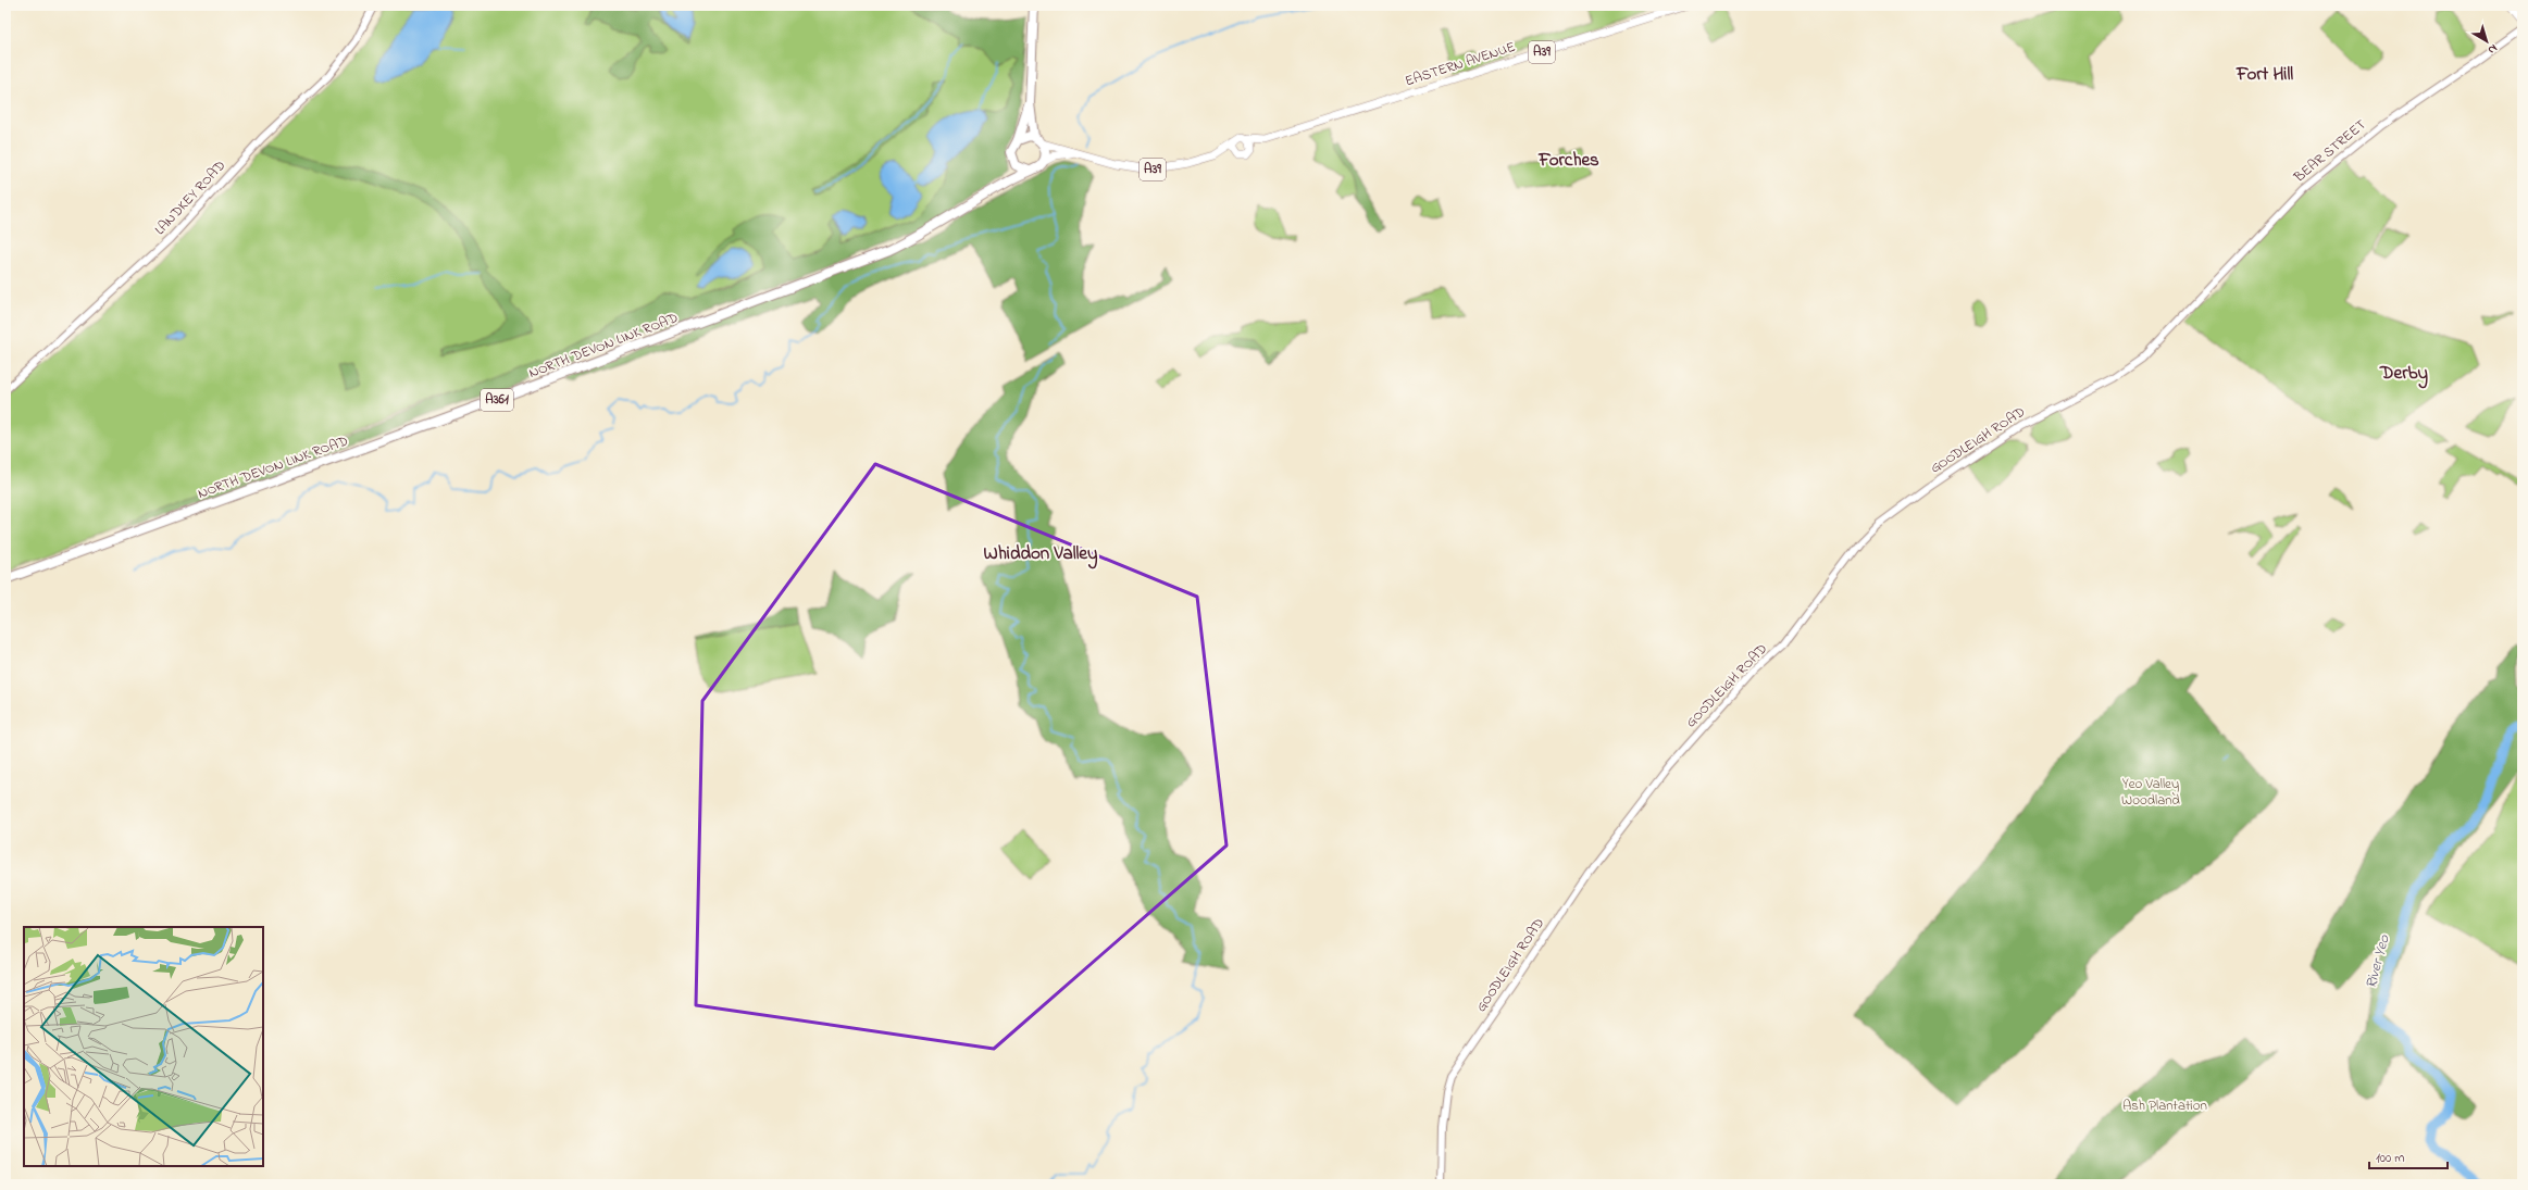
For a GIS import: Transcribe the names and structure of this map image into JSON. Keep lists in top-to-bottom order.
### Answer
{
  "streets": {
    "highway": ["NORTH DEVON LINK ROAD", "A361"],
    "main road": ["A39", "EASTERN AVENUE"],
    "street": ["BEAR STREET", "LANDKEY ROAD", "GOODLEIGH ROAD"]
  },
  "crossings": [
    ["A39", "EASTERN AVENUE"],
    ["A39", "NORTH DEVON LINK ROAD"],
    ["BEAR STREET", "GOODLEIGH ROAD"]
  ],
  "districts": [
    "Fort Hill",
    "Forches",
    "Derby",
    "Whiddon Valley"
  ],
  "water": ["River Yeo"],
  "parks": ["Yeo Valley Woodland", "Ash Plantation"],
  "scale_bar": "100 m",
  "north": "bottom right"
}
